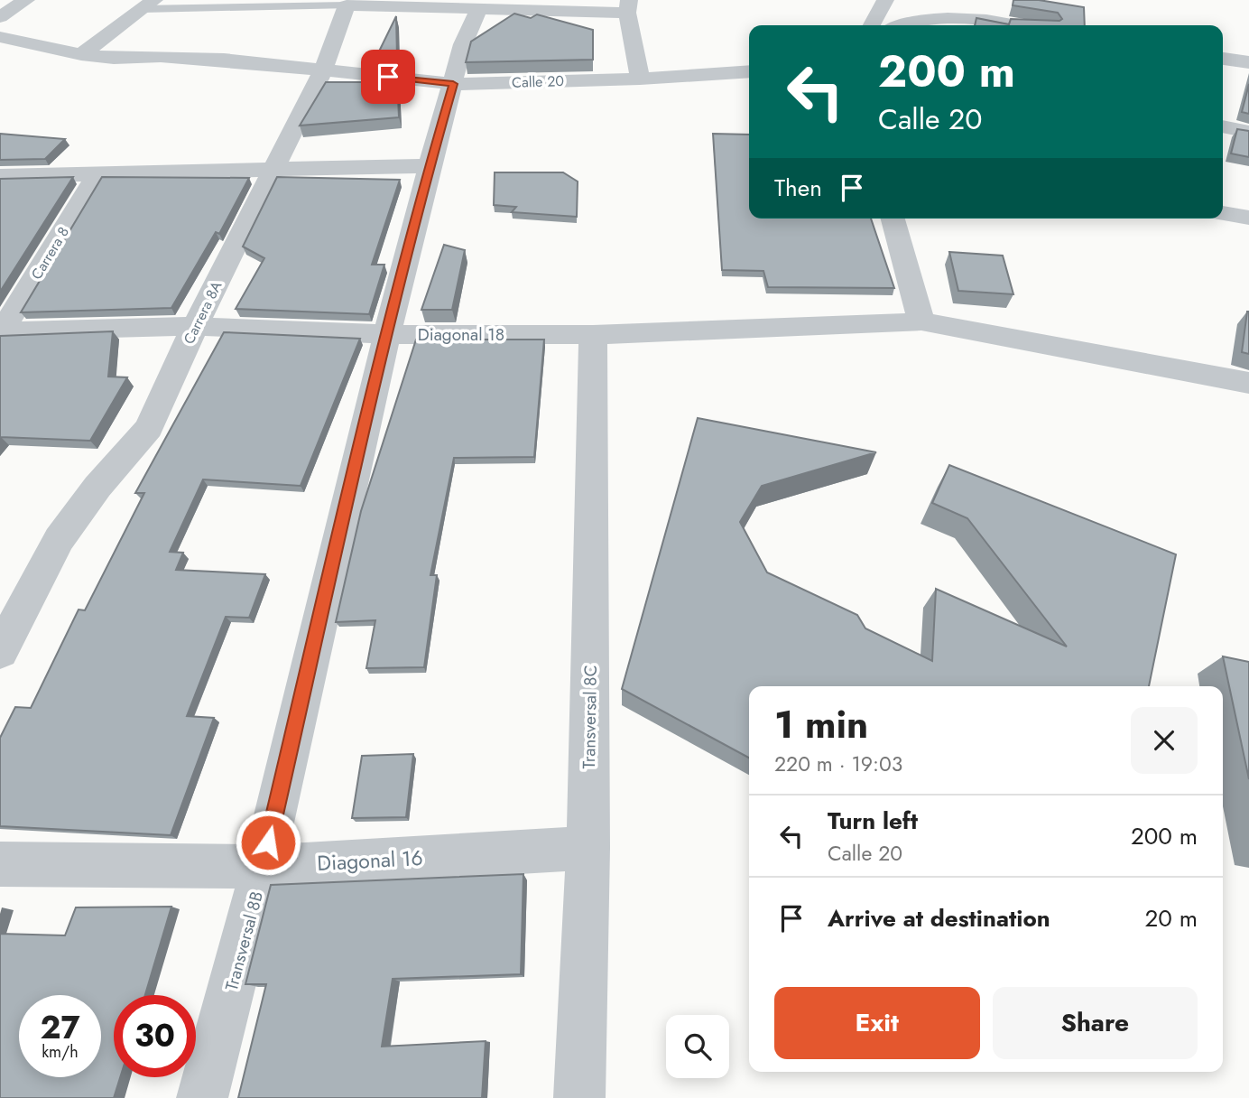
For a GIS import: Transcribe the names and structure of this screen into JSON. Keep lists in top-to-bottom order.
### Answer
{
  "streets": {
    "street": [
      "Calle 20",
      "Carrera 8",
      "Carrera 8A",
      "Diagonal 18",
      "Transversal 8C",
      "Diagonal 16",
      "Transversal 8B"
    ]
  },
  "crossings": [
    ["Calle 20", "Carrera 8A"],
    ["Calle 20", "Transversal 8B"],
    ["Carrera 8", "Diagonal 18"],
    ["Carrera 8A", "Diagonal 18"],
    ["Diagonal 18", "Transversal 8C"],
    ["Diagonal 18", "Transversal 8B"],
    ["Transversal 8C", "Diagonal 16"],
    ["Diagonal 16", "Transversal 8B"]
  ],
  "page": {
    "turn": ["200 m", "Calle 20"],
    "then": "Then",
    "heading": ["1 min", "220 m · 19:03"],
    "list": [
      {
        "name": "Turn left",
        "note": "Calle 20",
        "value": "200 m"
      },
      {
        "name": "Arrive at destination",
        "value": "20 m"
      }
    ],
    "buttons": ["Exit", "Share"],
    "speed": "27 km/h",
    "limit": "30"
  }
}
